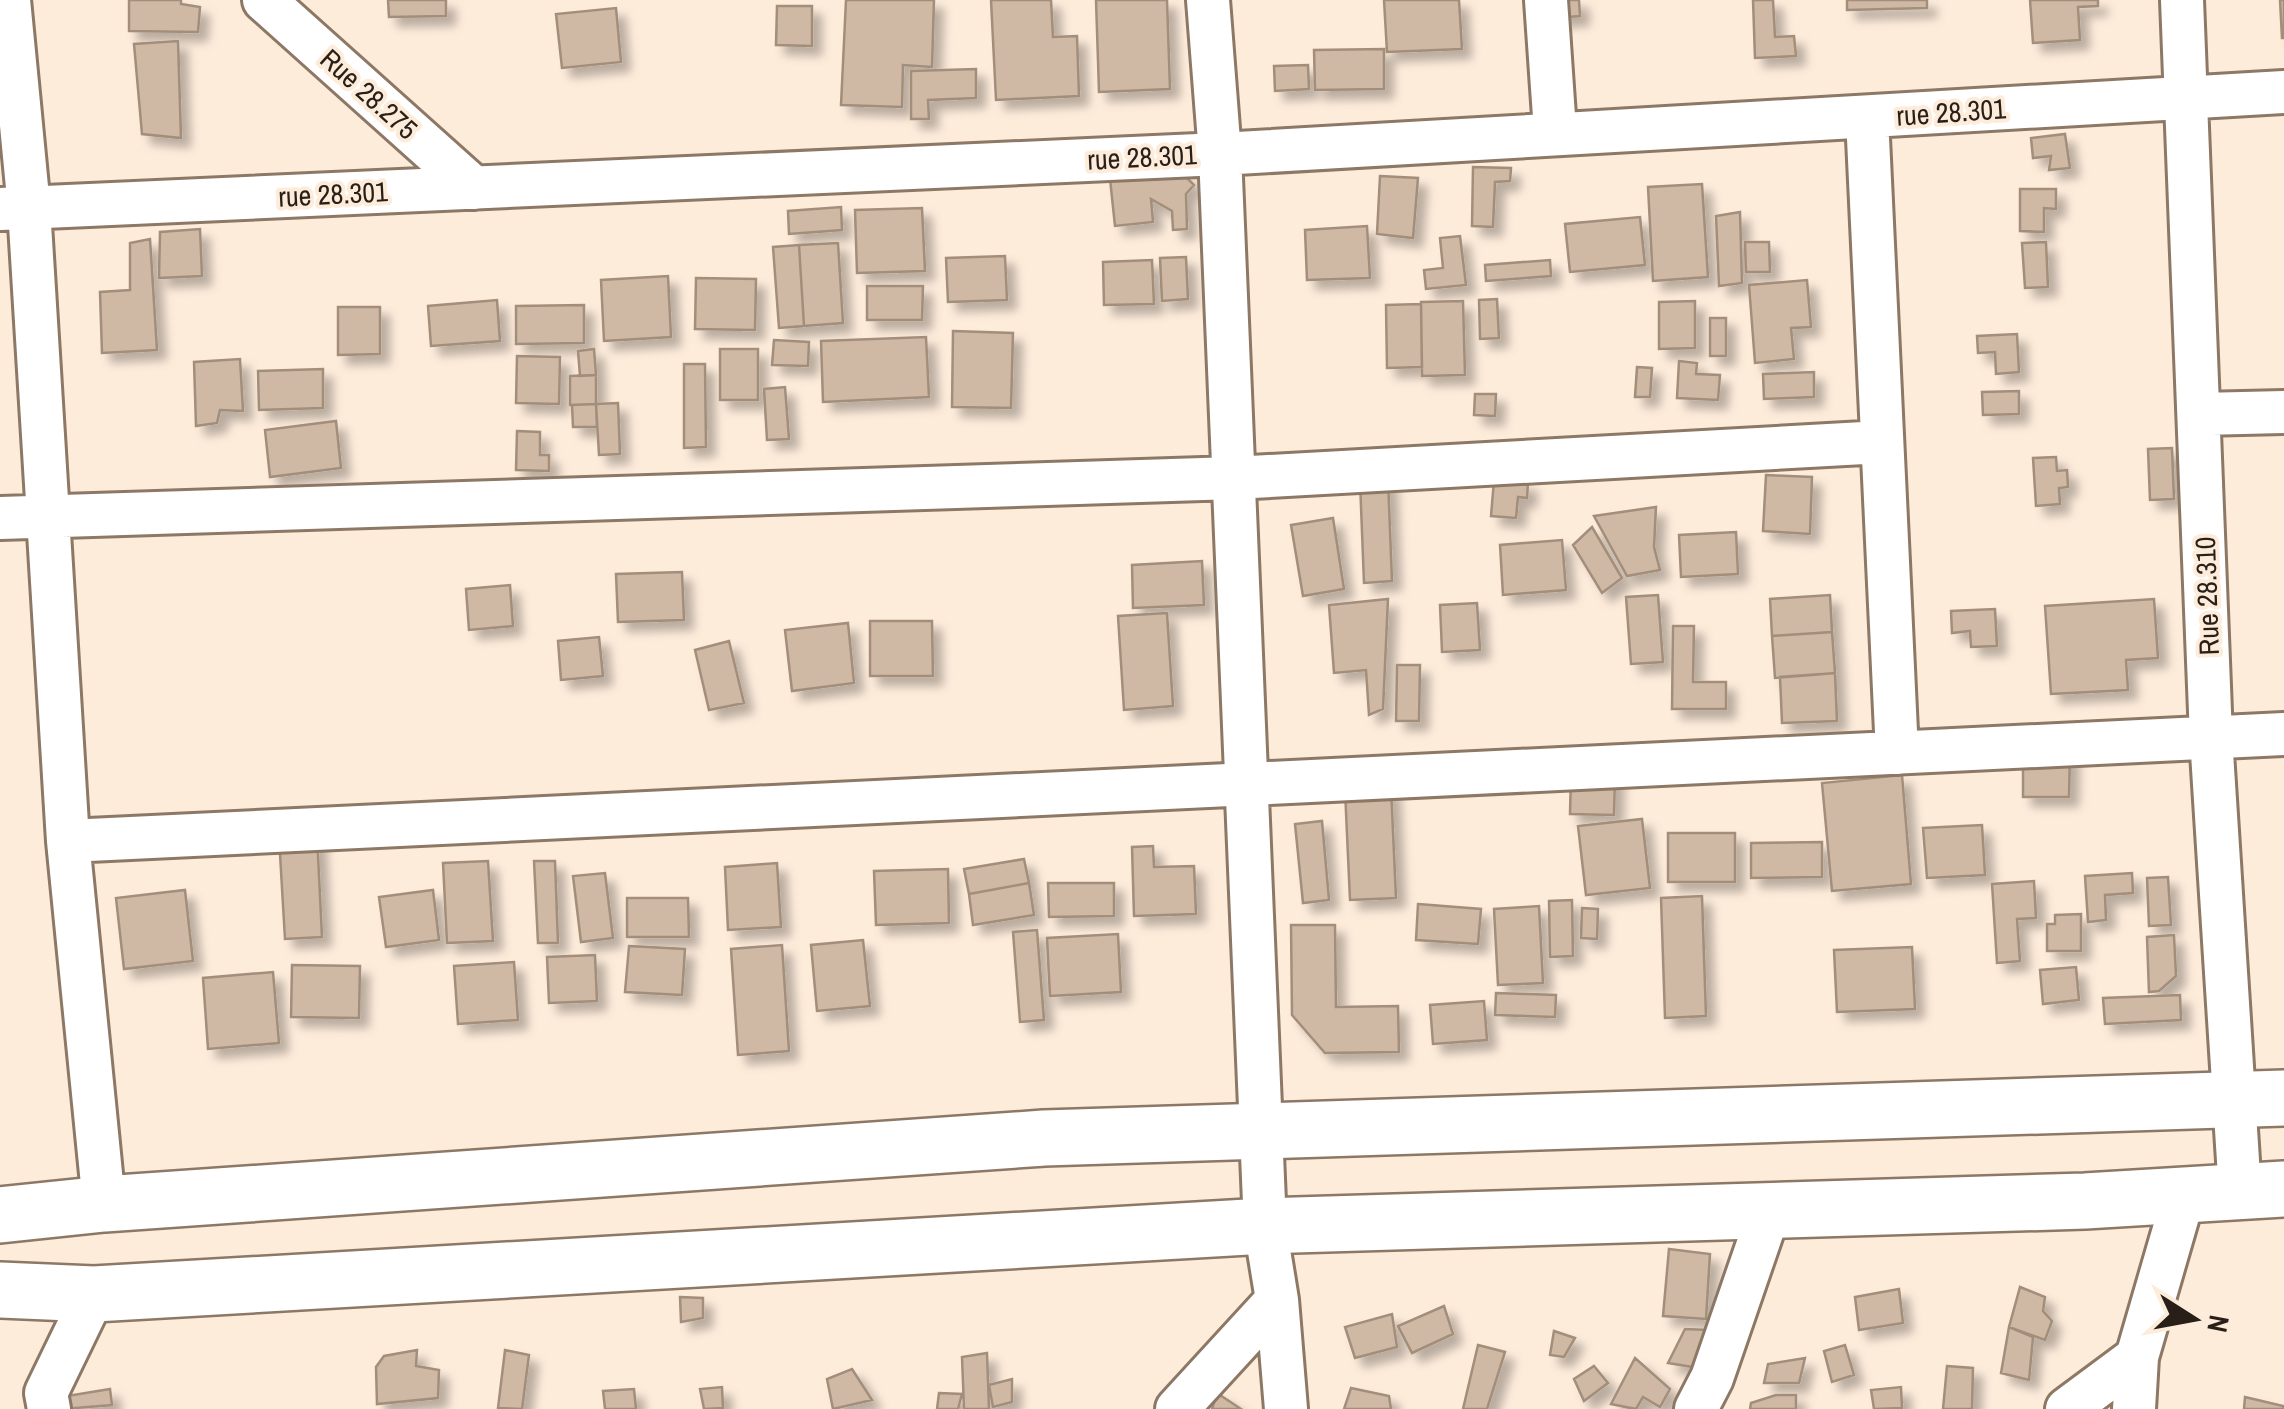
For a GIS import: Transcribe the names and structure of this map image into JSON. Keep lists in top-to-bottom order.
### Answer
{
  "streets": {
    "street": ["Rue 28.275", "rue 28.301", "Rue 28.310"]
  },
  "crossings": [
    ["Rue 28.275", "rue 28.301"],
    ["rue 28.301", "Rue 28.310"]
  ],
  "north": "right"
}
